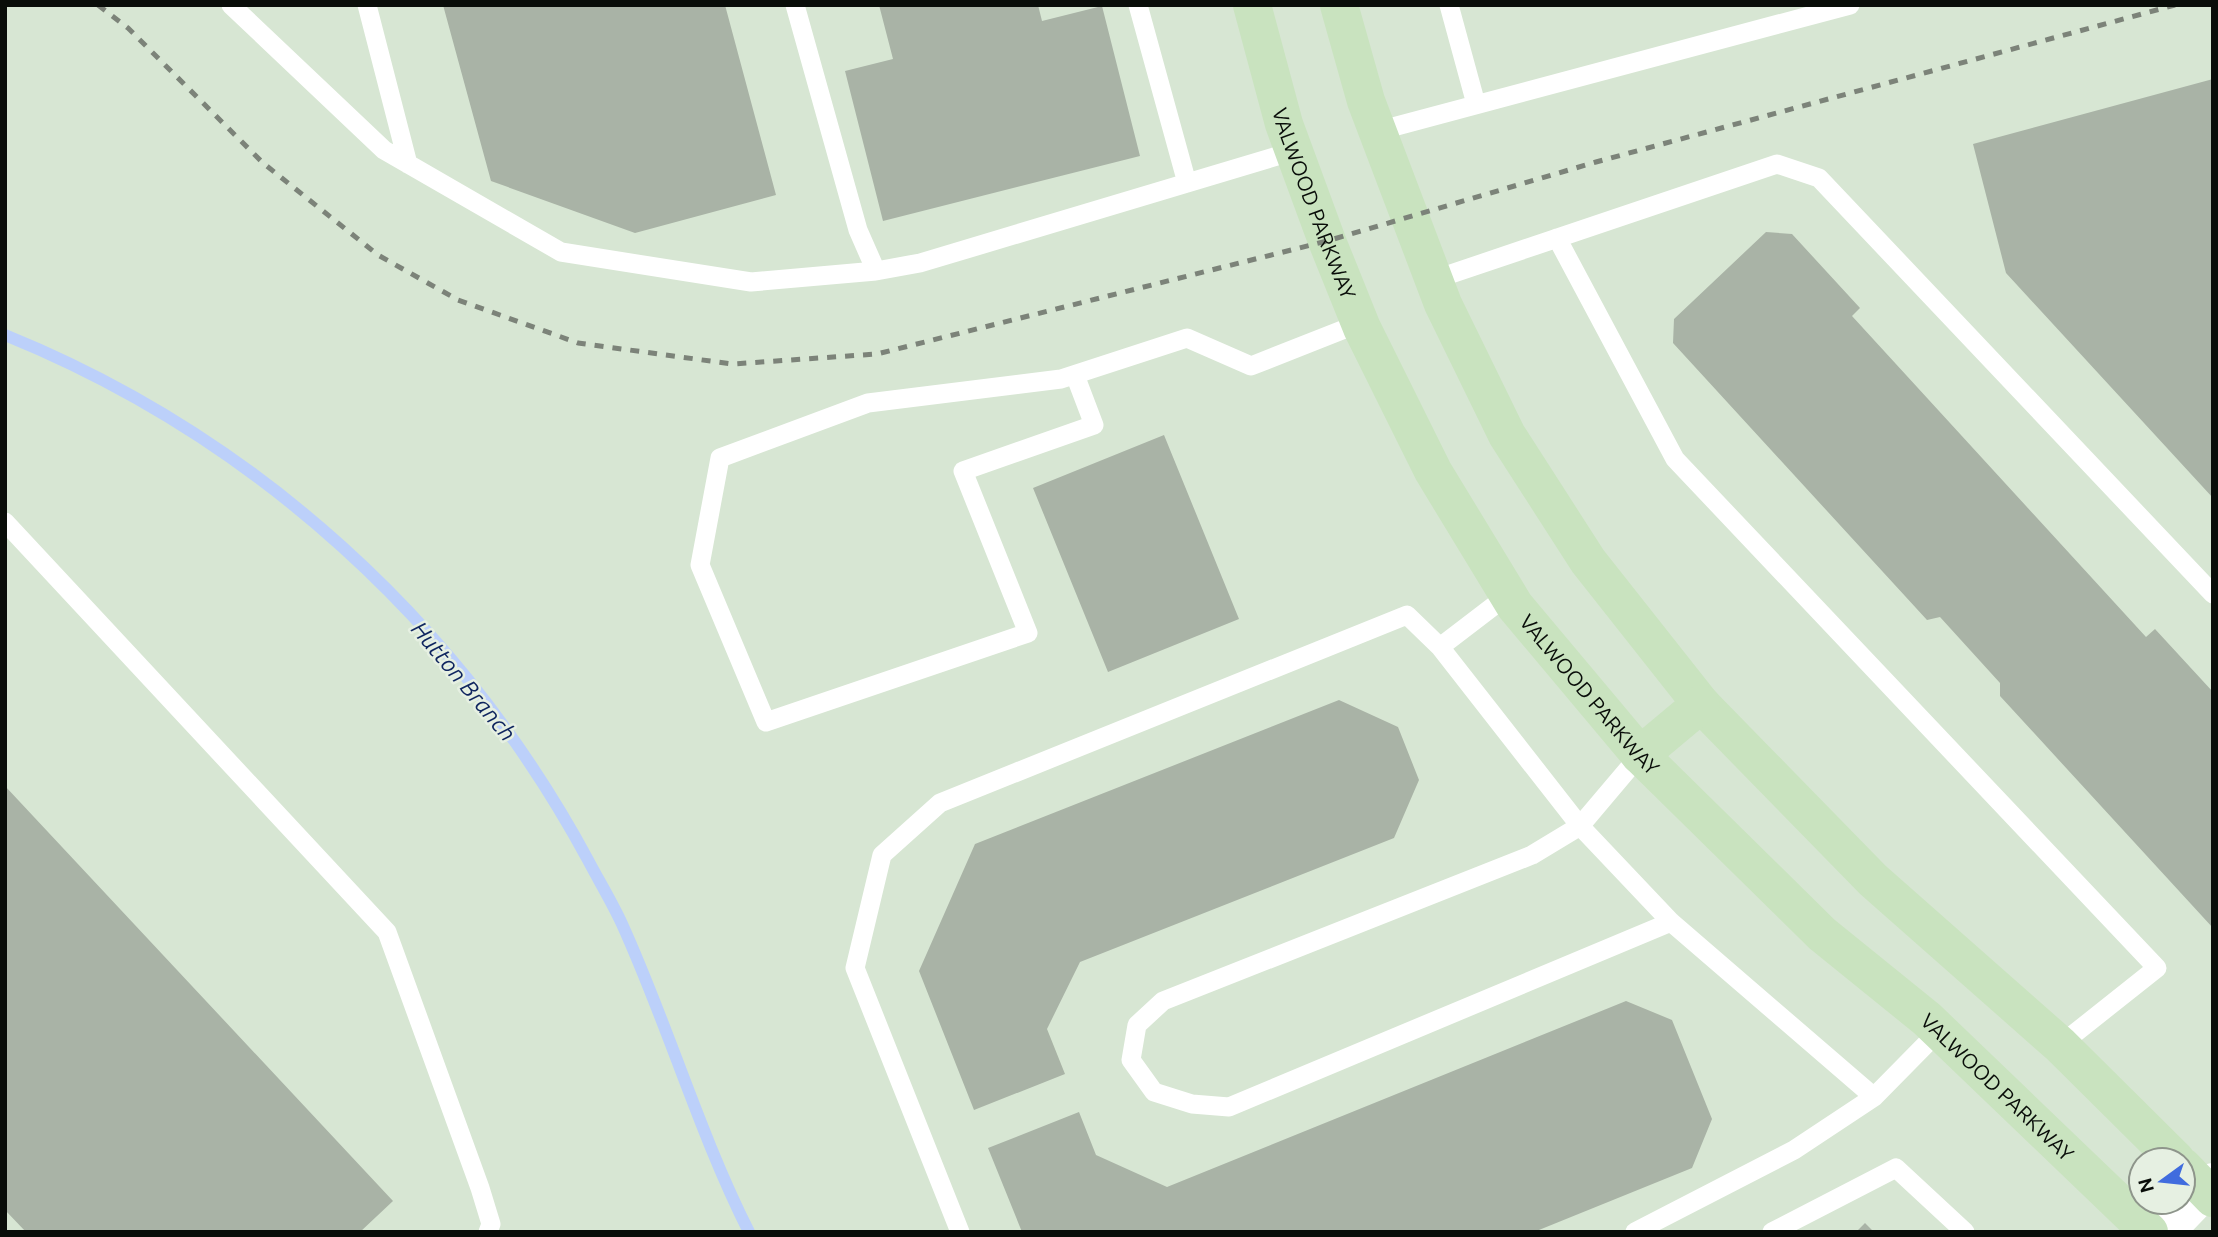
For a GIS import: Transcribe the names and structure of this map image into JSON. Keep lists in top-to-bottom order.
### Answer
{
  "streets": {
    "main road": ["VALWOOD PARKWAY"]
  },
  "water": ["Hutton Branch"],
  "north": "left"
}
